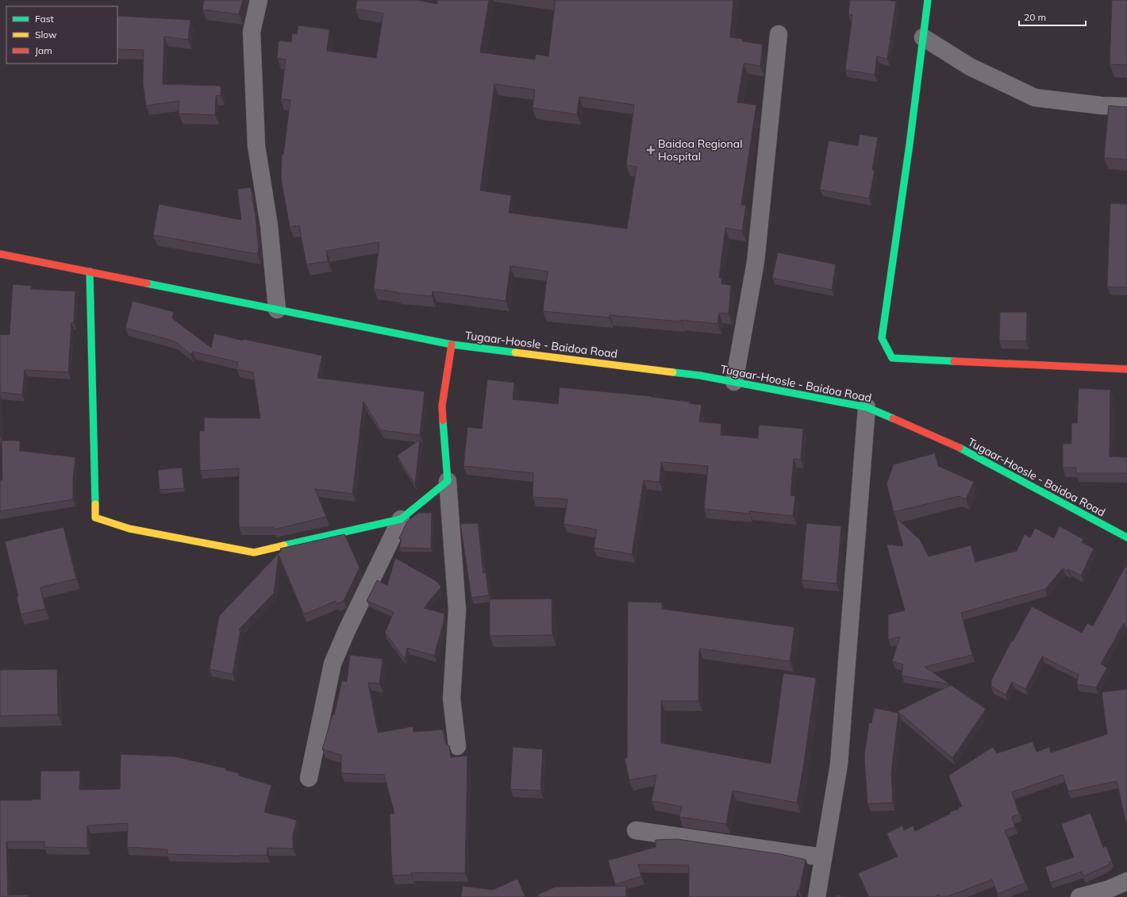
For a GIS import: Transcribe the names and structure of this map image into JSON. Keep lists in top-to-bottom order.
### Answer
{
  "streets": {
    "street": ["Tugaar-Hoosle - Baidoa Road"]
  },
  "places": {
    "health": ["Baidoa Regional Hospital"]
  },
  "legend": ["Fast", "Slow", "Jam"],
  "scale_bar": "20 m"
}
